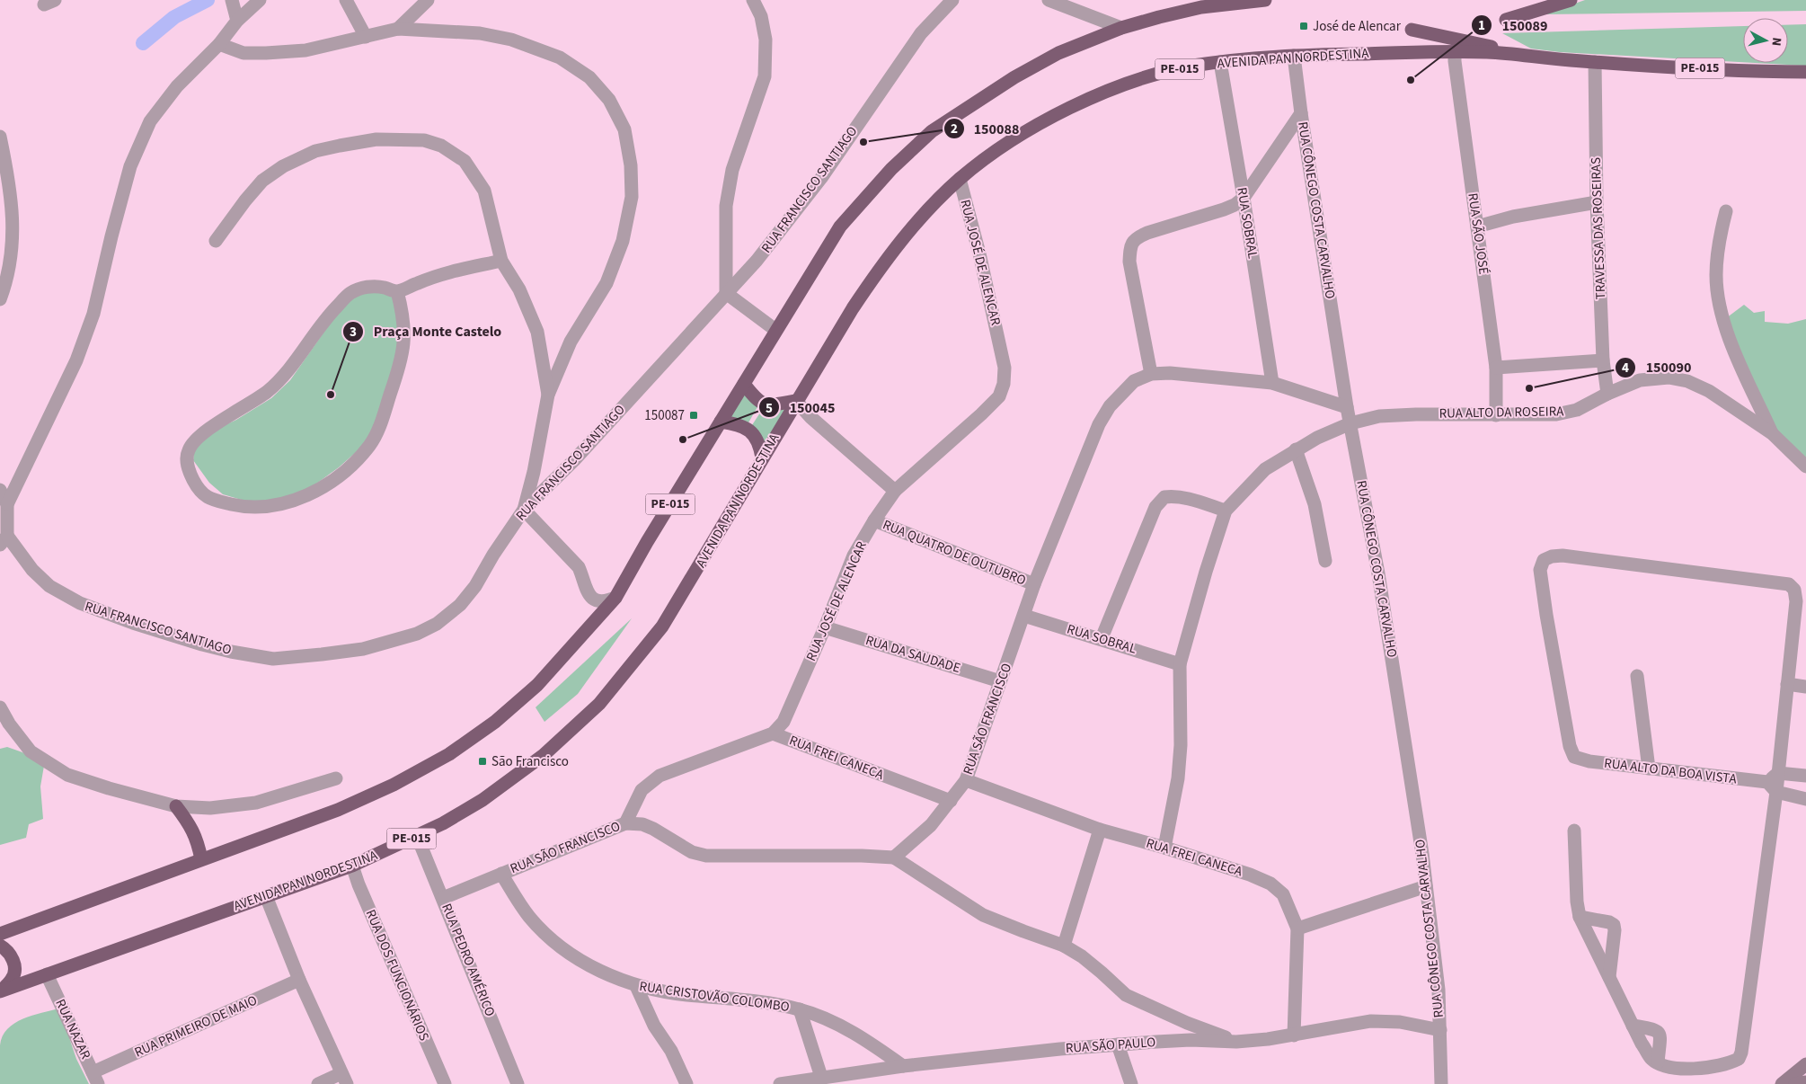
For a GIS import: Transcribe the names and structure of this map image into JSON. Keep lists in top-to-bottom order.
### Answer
{
  "streets": {
    "highway": ["AVENIDA PAN NORDESTINA", "PE-015"],
    "street": [
      "RUA FRANCISCO SANTIAGO",
      "RUA CÔNEGO COSTA CARVALHO",
      "RUA SOBRAL",
      "TRAVESSA DAS ROSEIRAS",
      "RUA SÃO JOSÉ",
      "RUA JOSÉ DE ALENCAR",
      "RUA ALTO DA ROSEIRA",
      "RUA QUATRO DE OUTUBRO",
      "RUA DA SAUDADE",
      "RUA SÃO FRANCISCO",
      "RUA FREI CANECA",
      "RUA ALTO DA BOA VISTA",
      "RUA PEDRO AMÉRICO",
      "RUA DOS FUNCIONÁRIOS",
      "RUA CRISTOVÃO COLOMBO",
      "RUA PRIMEIRO DE MAIO",
      "RUA NAZAR",
      "RUA SÃO PAULO"
    ]
  },
  "crossings": [
    ["AVENIDA PAN NORDESTINA", "RUA CÔNEGO COSTA CARVALHO"],
    ["AVENIDA PAN NORDESTINA", "RUA SOBRAL"],
    ["AVENIDA PAN NORDESTINA", "TRAVESSA DAS ROSEIRAS"],
    ["AVENIDA PAN NORDESTINA", "RUA SÃO JOSÉ"],
    ["AVENIDA PAN NORDESTINA", "RUA JOSÉ DE ALENCAR"],
    ["AVENIDA PAN NORDESTINA", "RUA PEDRO AMÉRICO"],
    ["AVENIDA PAN NORDESTINA", "RUA DOS FUNCIONÁRIOS"],
    ["AVENIDA PAN NORDESTINA", "RUA NAZAR"],
    ["RUA CÔNEGO COSTA CARVALHO", "RUA ALTO DA ROSEIRA"],
    ["RUA CÔNEGO COSTA CARVALHO", "RUA SÃO FRANCISCO"],
    ["RUA CÔNEGO COSTA CARVALHO", "RUA SÃO PAULO"],
    ["RUA SOBRAL", "RUA SÃO FRANCISCO"],
    ["TRAVESSA DAS ROSEIRAS", "RUA ALTO DA ROSEIRA"],
    ["RUA SÃO JOSÉ", "RUA ALTO DA ROSEIRA"],
    ["RUA JOSÉ DE ALENCAR", "RUA QUATRO DE OUTUBRO"],
    ["RUA JOSÉ DE ALENCAR", "RUA DA SAUDADE"],
    ["RUA JOSÉ DE ALENCAR", "RUA FREI CANECA"],
    ["RUA QUATRO DE OUTUBRO", "RUA SÃO FRANCISCO"],
    ["RUA DA SAUDADE", "RUA SÃO FRANCISCO"],
    ["RUA SÃO FRANCISCO", "RUA FREI CANECA"],
    ["RUA SÃO FRANCISCO", "RUA PEDRO AMÉRICO"],
    ["RUA SÃO FRANCISCO", "RUA CRISTOVÃO COLOMBO"],
    ["RUA FREI CANECA", "RUA SÃO PAULO"],
    ["RUA CRISTOVÃO COLOMBO", "RUA SÃO PAULO"],
    ["RUA PRIMEIRO DE MAIO", "RUA NAZAR"]
  ],
  "places": {
    "transit": ["José de Alencar", "150087", "São Francisco"],
    "other": [
      "150089",
      "150088",
      "150090",
      "Praça Monte Castelo",
      "150045"
    ]
  },
  "north": "right"
}
